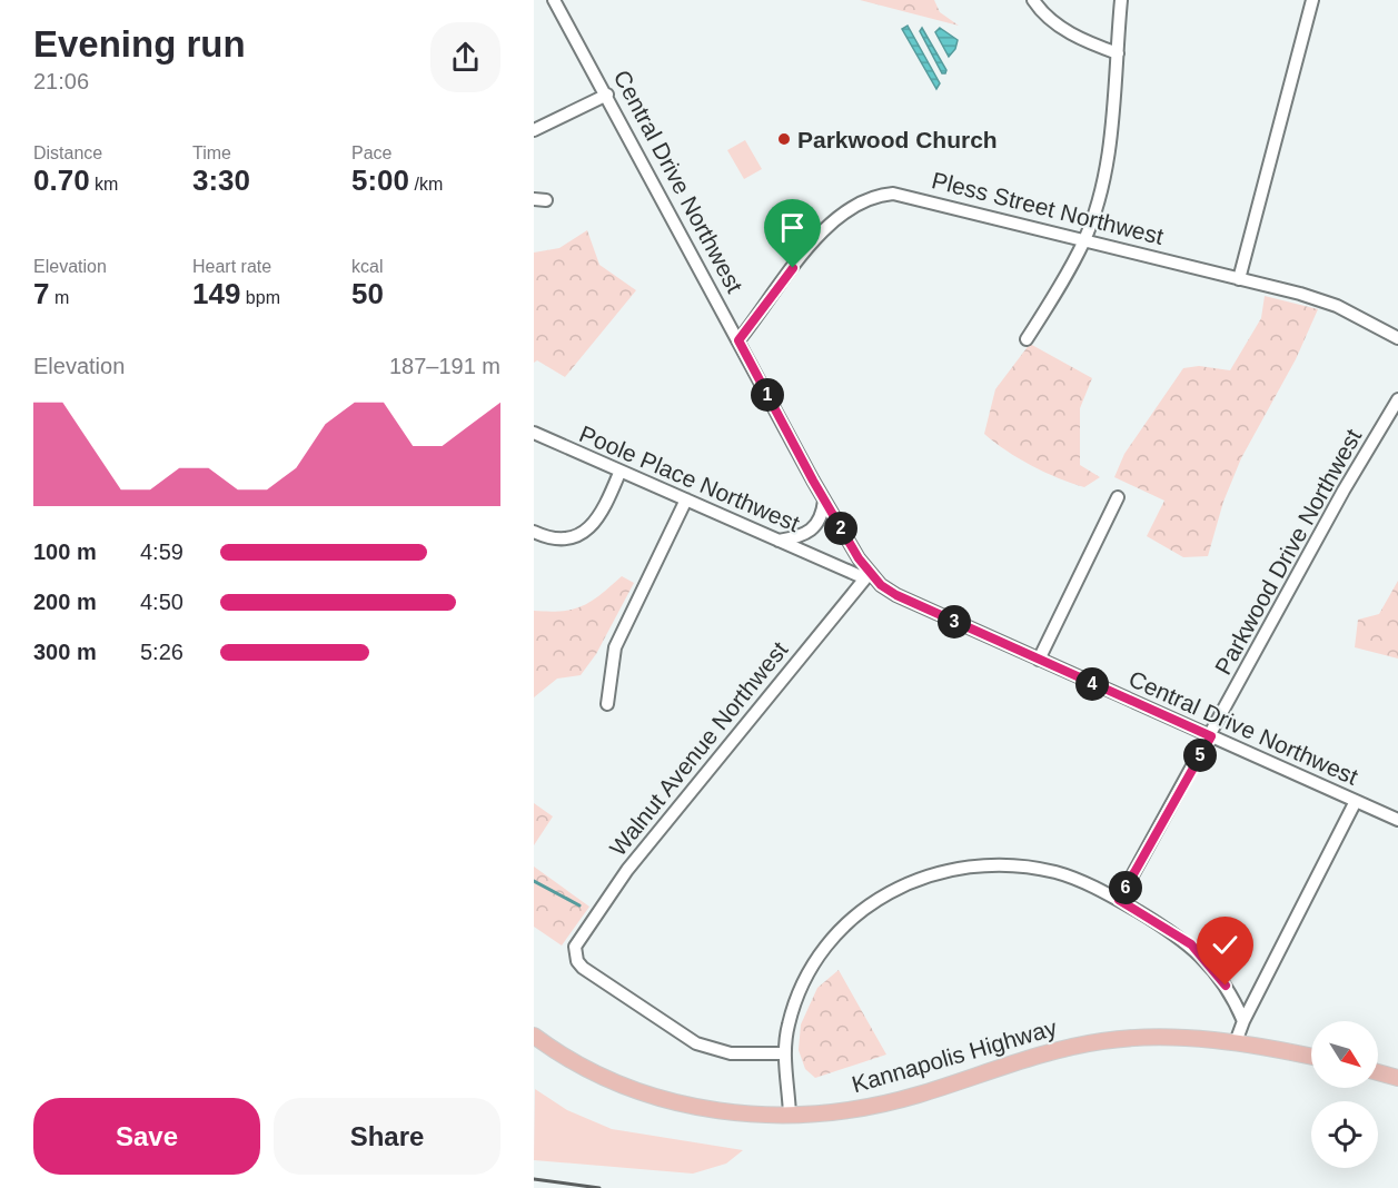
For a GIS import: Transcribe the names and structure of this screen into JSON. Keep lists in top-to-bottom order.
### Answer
{
  "streets": {
    "main road": ["Kannapolis Highway"],
    "street": [
      "Central Drive Northwest",
      "Pless Street Northwest",
      "Poole Place Northwest",
      "Parkwood Drive Northwest",
      "Walnut Avenue Northwest"
    ]
  },
  "crossings": [
    ["Central Drive Northwest", "Pless Street Northwest"],
    ["Central Drive Northwest", "Poole Place Northwest"],
    ["Central Drive Northwest", "Parkwood Drive Northwest"],
    ["Central Drive Northwest", "Walnut Avenue Northwest"],
    ["Poole Place Northwest", "Walnut Avenue Northwest"]
  ],
  "places": ["Parkwood Church"],
  "north": "bottom right",
  "page": {
    "heading": ["Evening run", "21:06"],
    "stats": [
      ["Distance", "0.70 km"],
      ["Time", "3:30"],
      ["Pace", "5:00 /km"],
      ["Elevation", "7 m"],
      ["Heart rate", "149 bpm"],
      ["kcal", "50"]
    ],
    "chart": ["Elevation", "187–191 m"],
    "pins": [
      "1",
      "2",
      "3",
      "4",
      "5",
      "6"
    ],
    "list": [
      {
        "name": "100 m",
        "note": "4:59"
      },
      {
        "name": "200 m",
        "note": "4:50"
      },
      {
        "name": "300 m",
        "note": "5:26"
      }
    ],
    "buttons": ["Save", "Share"]
  }
}
